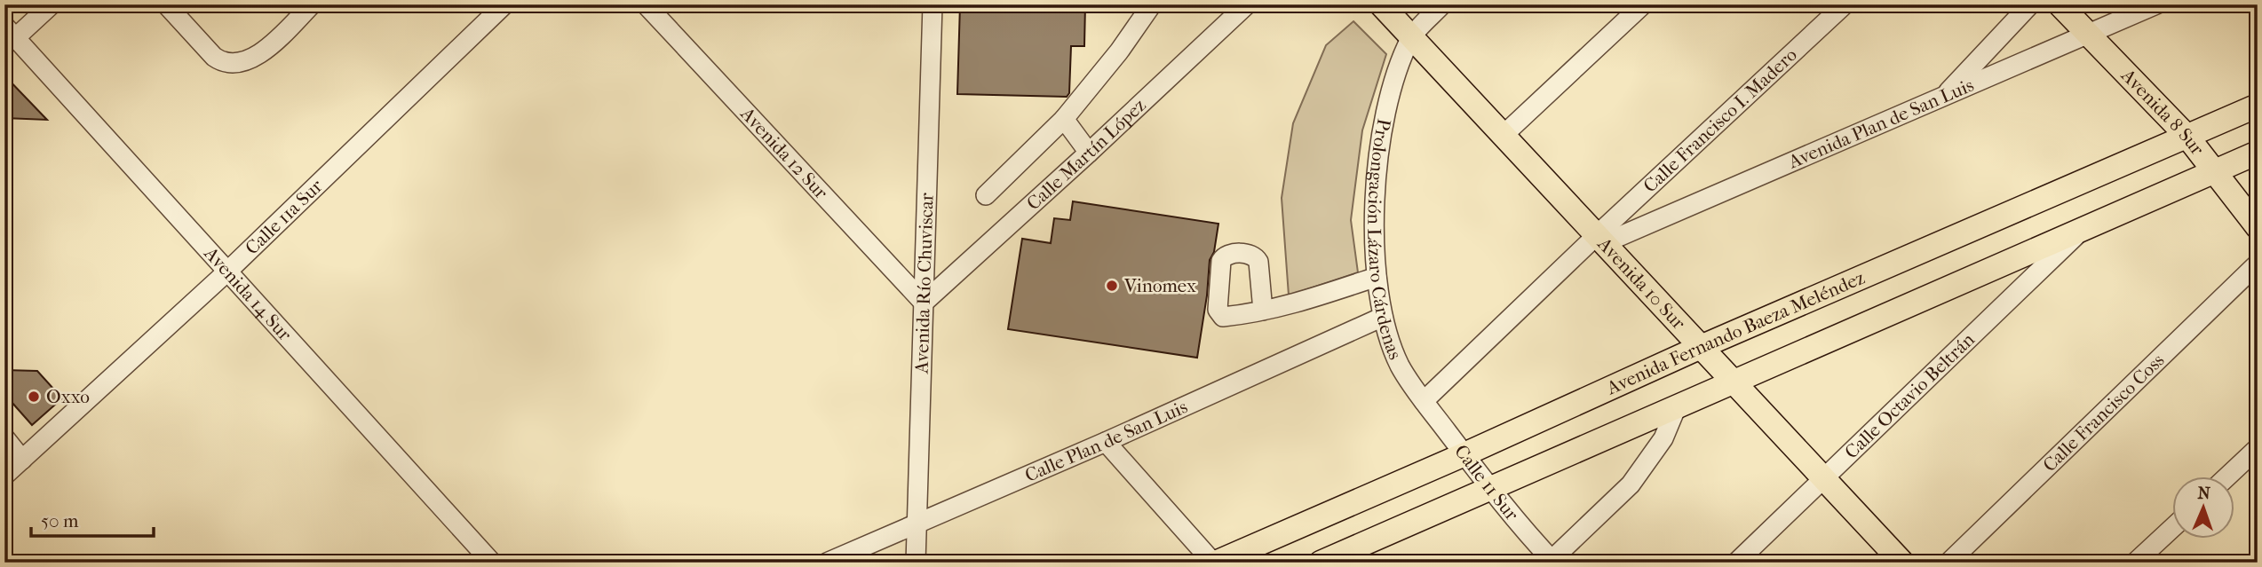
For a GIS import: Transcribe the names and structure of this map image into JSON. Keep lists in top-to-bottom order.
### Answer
{
  "streets": {
    "main road": ["Avenida 8 Sur", "Avenida 10 Sur", "Avenida Fernando Baeza Meléndez"],
    "street": [
      "Calle Francisco I. Madero",
      "Avenida Plan de San Luis",
      "Avenida 12 Sur",
      "Calle Martín López",
      "Calle 11a Sur",
      "Prolongación Lázaro Cárdenas",
      "Avenida Río Chuviscar",
      "Avenida 14 Sur",
      "Calle Octavio Beltrán",
      "Calle Francisco Coss",
      "Calle Plan de San Luis",
      "Calle 11 Sur"
    ]
  },
  "crossings": [
    ["Avenida 8 Sur", "Avenida Plan de San Luis"],
    ["Avenida 8 Sur", "Avenida Fernando Baeza Meléndez"],
    ["Calle Francisco I. Madero", "Avenida Plan de San Luis"],
    ["Calle Francisco I. Madero", "Avenida 10 Sur"],
    ["Avenida Plan de San Luis", "Avenida 10 Sur"],
    ["Avenida 12 Sur", "Calle Martín López"],
    ["Avenida 12 Sur", "Avenida Río Chuviscar"],
    ["Calle Martín López", "Avenida Río Chuviscar"],
    ["Calle 11a Sur", "Avenida 14 Sur"],
    ["Prolongación Lázaro Cárdenas", "Avenida 10 Sur"],
    ["Prolongación Lázaro Cárdenas", "Calle Plan de San Luis"],
    ["Prolongación Lázaro Cárdenas", "Calle 11 Sur"],
    ["Avenida 10 Sur", "Avenida Fernando Baeza Meléndez"],
    ["Avenida 10 Sur", "Calle Octavio Beltrán"],
    ["Avenida Río Chuviscar", "Calle Plan de San Luis"],
    ["Avenida Fernando Baeza Meléndez", "Calle 11 Sur"]
  ],
  "places": ["Vinomex", "Oxxo"],
  "scale_bar": "50 m",
  "north": "top"
}
